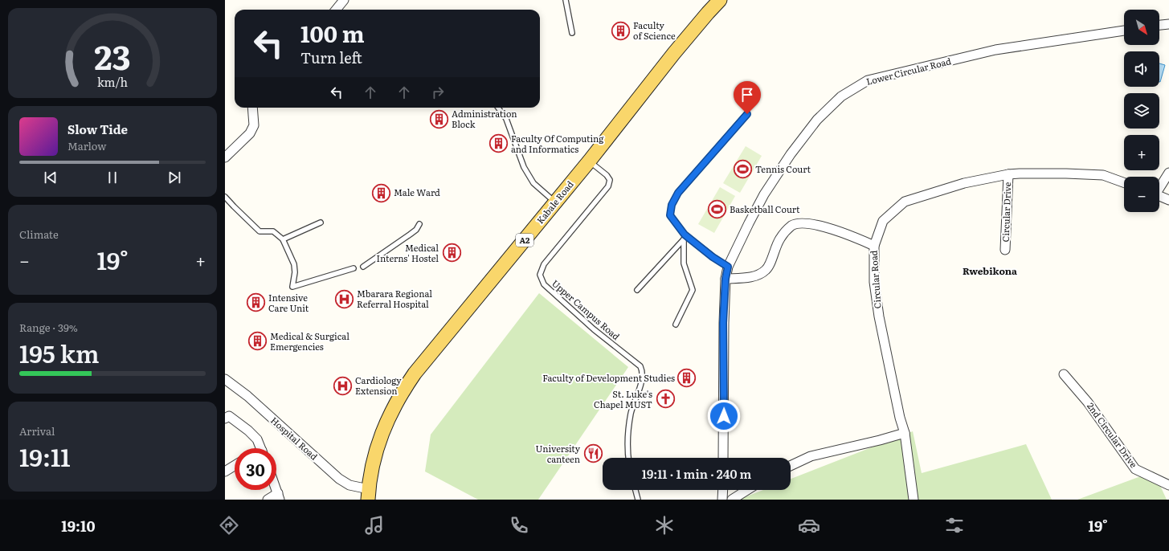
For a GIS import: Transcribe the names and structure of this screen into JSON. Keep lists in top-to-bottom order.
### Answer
{
  "streets": {
    "main road": ["Kabale Road", "A2"],
    "street": [
      "Lower Circular Road",
      "Circular Drive",
      "Circular Road",
      "2nd Circular Drive",
      "Hospital Road"
    ],
    "lane": ["Upper Campus Road"]
  },
  "crossings": [
    ["Kabale Road", "Upper Campus Road"],
    ["Kabale Road", "Hospital Road"],
    ["Circular Drive", "Circular Road"]
  ],
  "districts": ["Rwebikona"],
  "places": {
    "building": [
      "Faculty of Science",
      "Administration Block",
      "Faculty Of Computing and Informatics",
      "Male Ward",
      "Medical Interns' Hostel",
      "Intensive Care Unit",
      "Medical & Surgical Emergencies",
      "Faculty of Development Studies"
    ],
    "sports": ["Tennis Court", "Basketball Court"],
    "hospital": ["Mbarara Regional Referral Hospital", "Cardiology Extension"],
    "church": ["St. Luke's Chapel MUST"],
    "restaurant": ["University canteen"]
  },
  "north": "bottom right",
  "page": {
    "map_buttons": ["+", "−"],
    "turn": ["100 m", "Turn left"],
    "song": ["Slow Tide", "Marlow"],
    "tile": [
      "Climate",
      ["Range · 39%", "195 km"],
      ["Arrival", "19:11"]
    ],
    "heat": ["−", "19°", "+"],
    "limit": "30",
    "trip": "19:11 · 1 min · 240 m",
    "tabs": ["19:10", "19°"],
    "gauge": ["23", "km/h"]
  }
}
